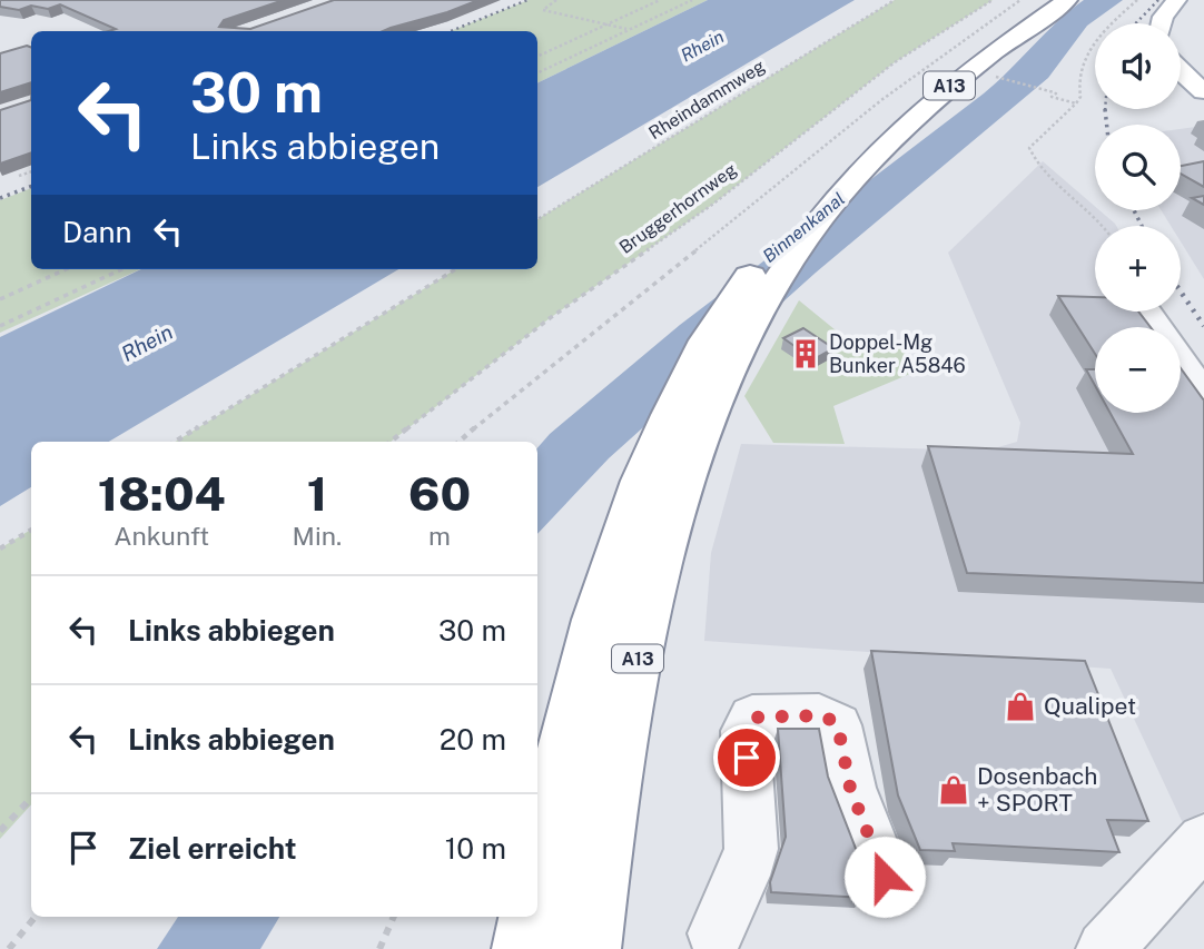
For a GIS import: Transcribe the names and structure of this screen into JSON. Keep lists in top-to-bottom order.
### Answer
{
  "streets": {
    "main road": ["A13"],
    "path": ["Rheindammweg", "Bruggerhornweg"]
  },
  "water": ["Rhein", "Binnenkanal"],
  "places": {
    "building": ["Doppel-Mg Bunker A5846"],
    "shop": ["Qualipet", "Dosenbach + SPORT"]
  },
  "page": {
    "map_buttons": ["+", "−"],
    "turn": ["30 m", "Links abbiegen"],
    "then": "Dann",
    "eta": [
      "18:04",
      "Ankunft",
      "1",
      "Min.",
      "60",
      "m"
    ],
    "list": [
      {
        "name": "Links abbiegen",
        "value": "30 m"
      },
      {
        "name": "Links abbiegen",
        "value": "20 m"
      },
      {
        "name": "Ziel erreicht",
        "value": "10 m"
      }
    ]
  }
}
